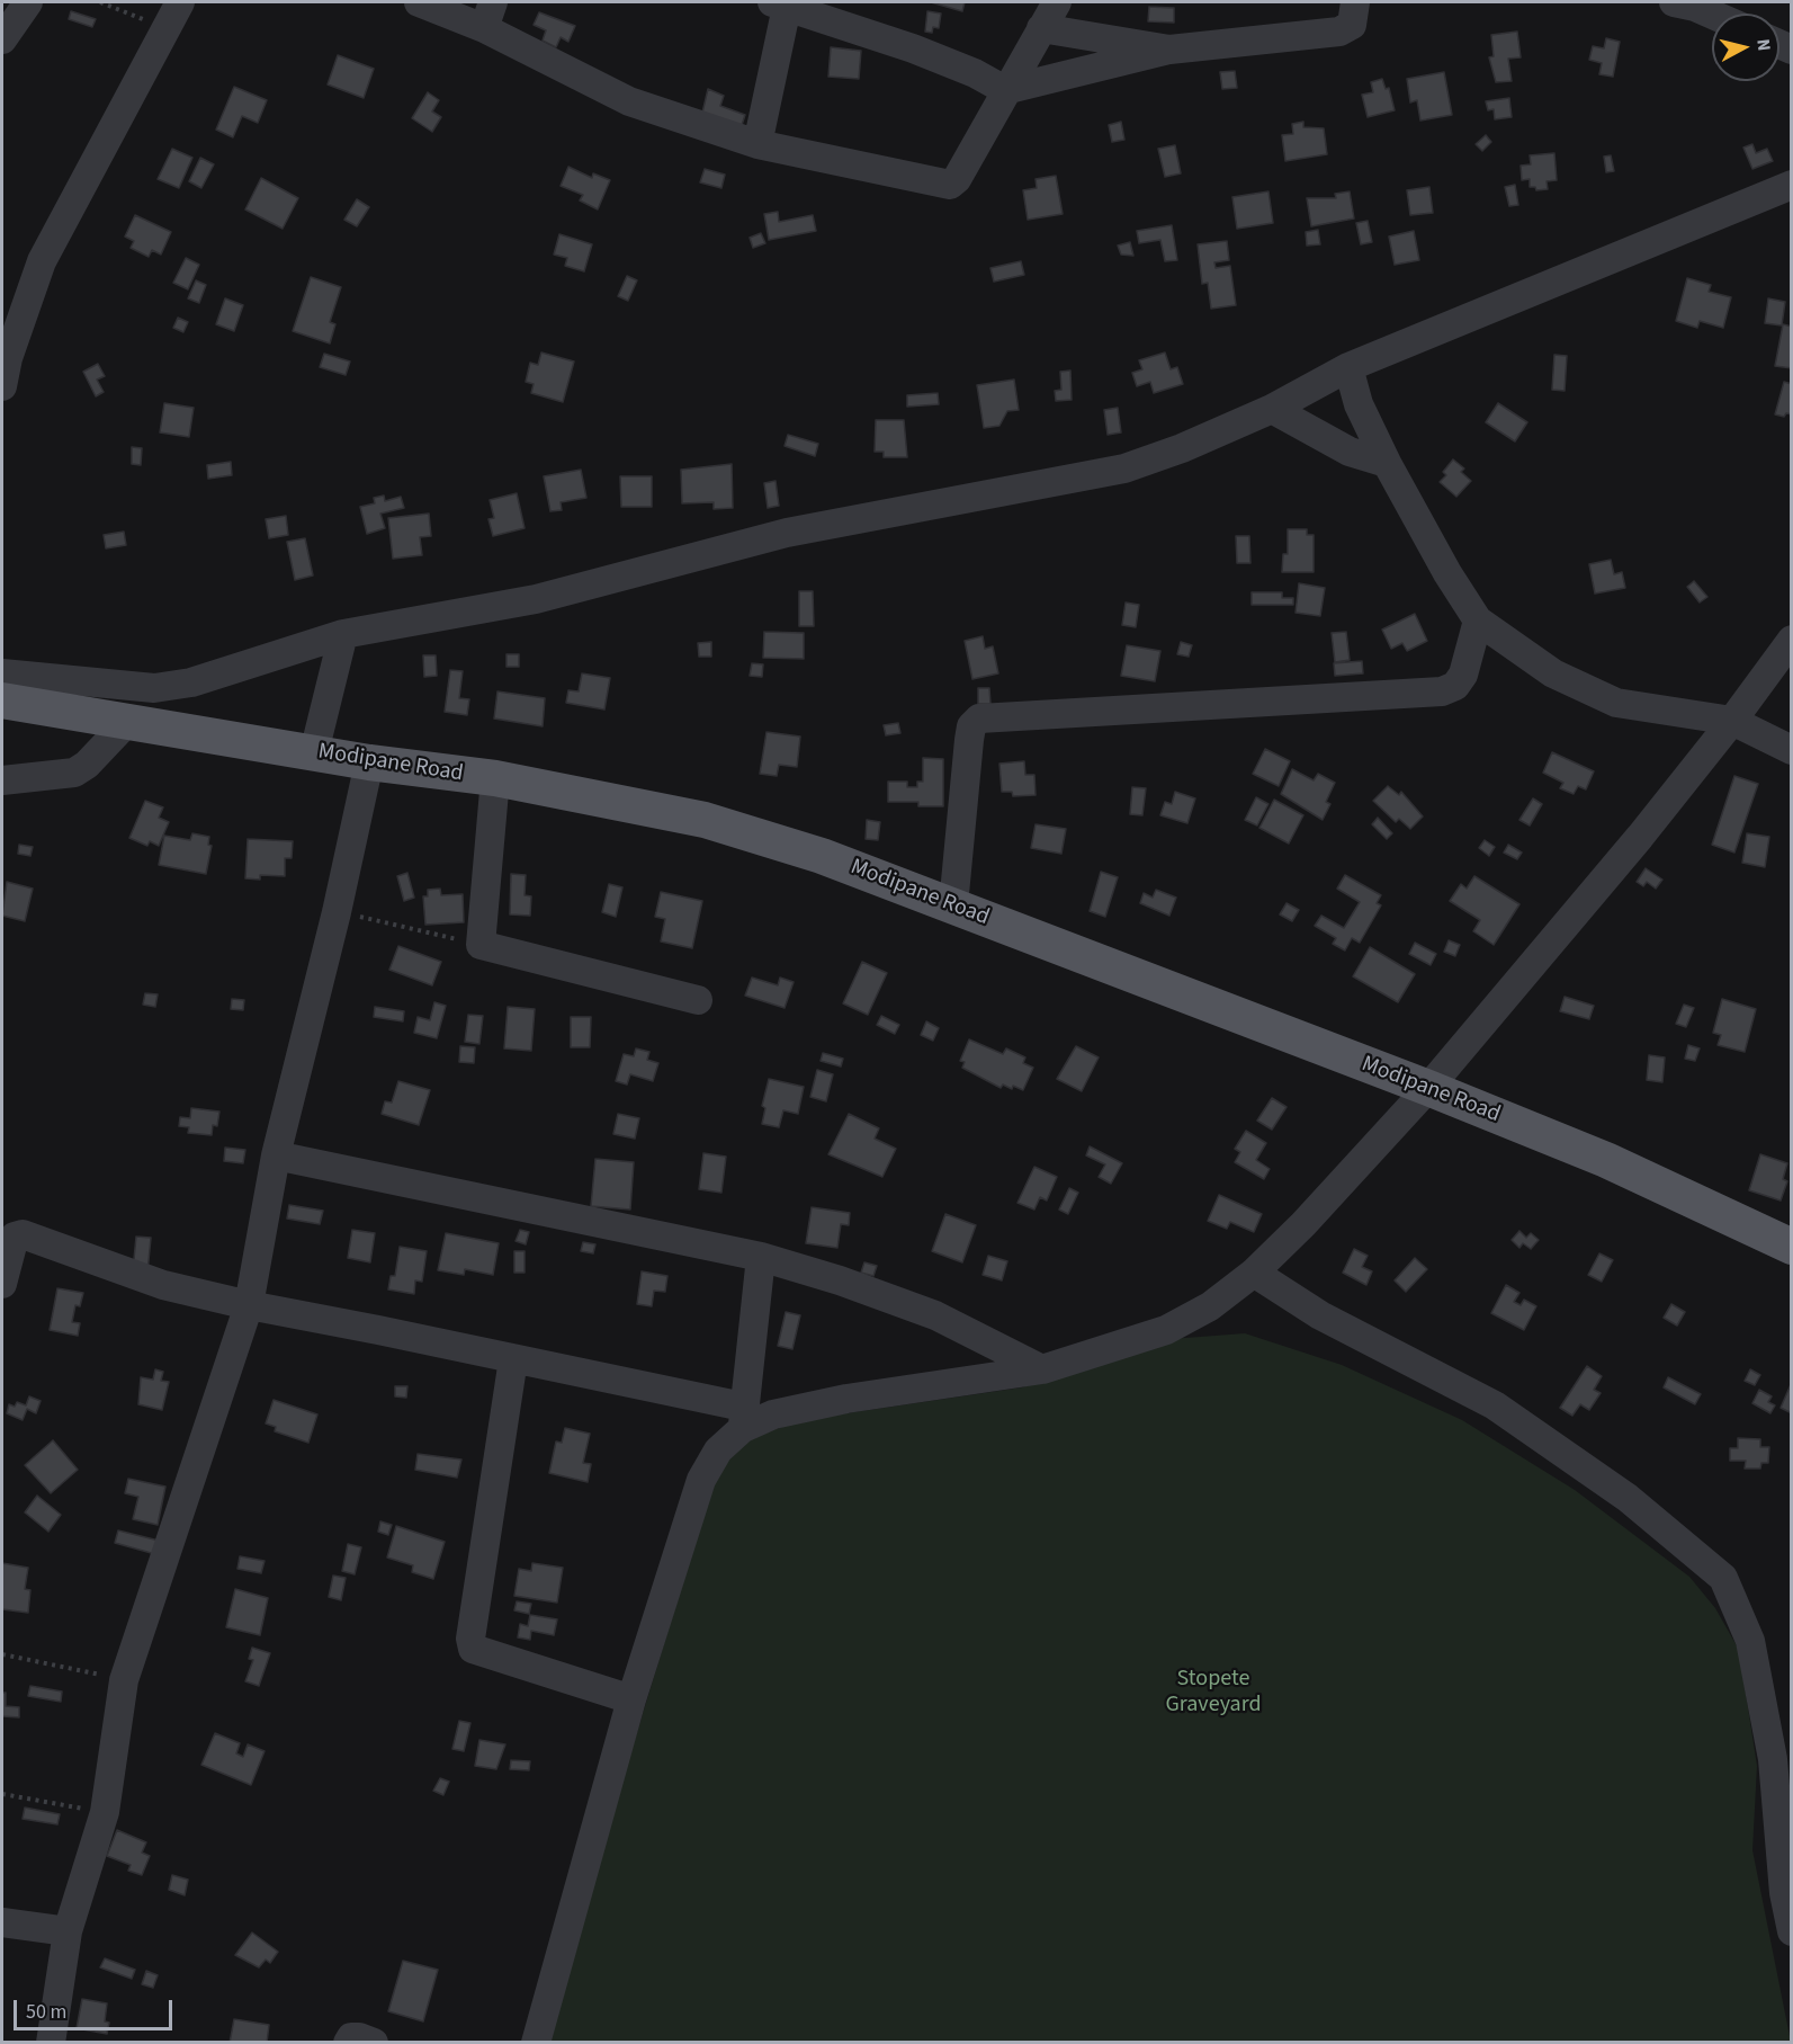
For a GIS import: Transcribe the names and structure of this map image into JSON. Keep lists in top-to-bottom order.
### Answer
{
  "streets": {
    "main road": ["Modipane Road"]
  },
  "parks": ["Stopete Graveyard"],
  "scale_bar": "50 m",
  "north": "right"
}
